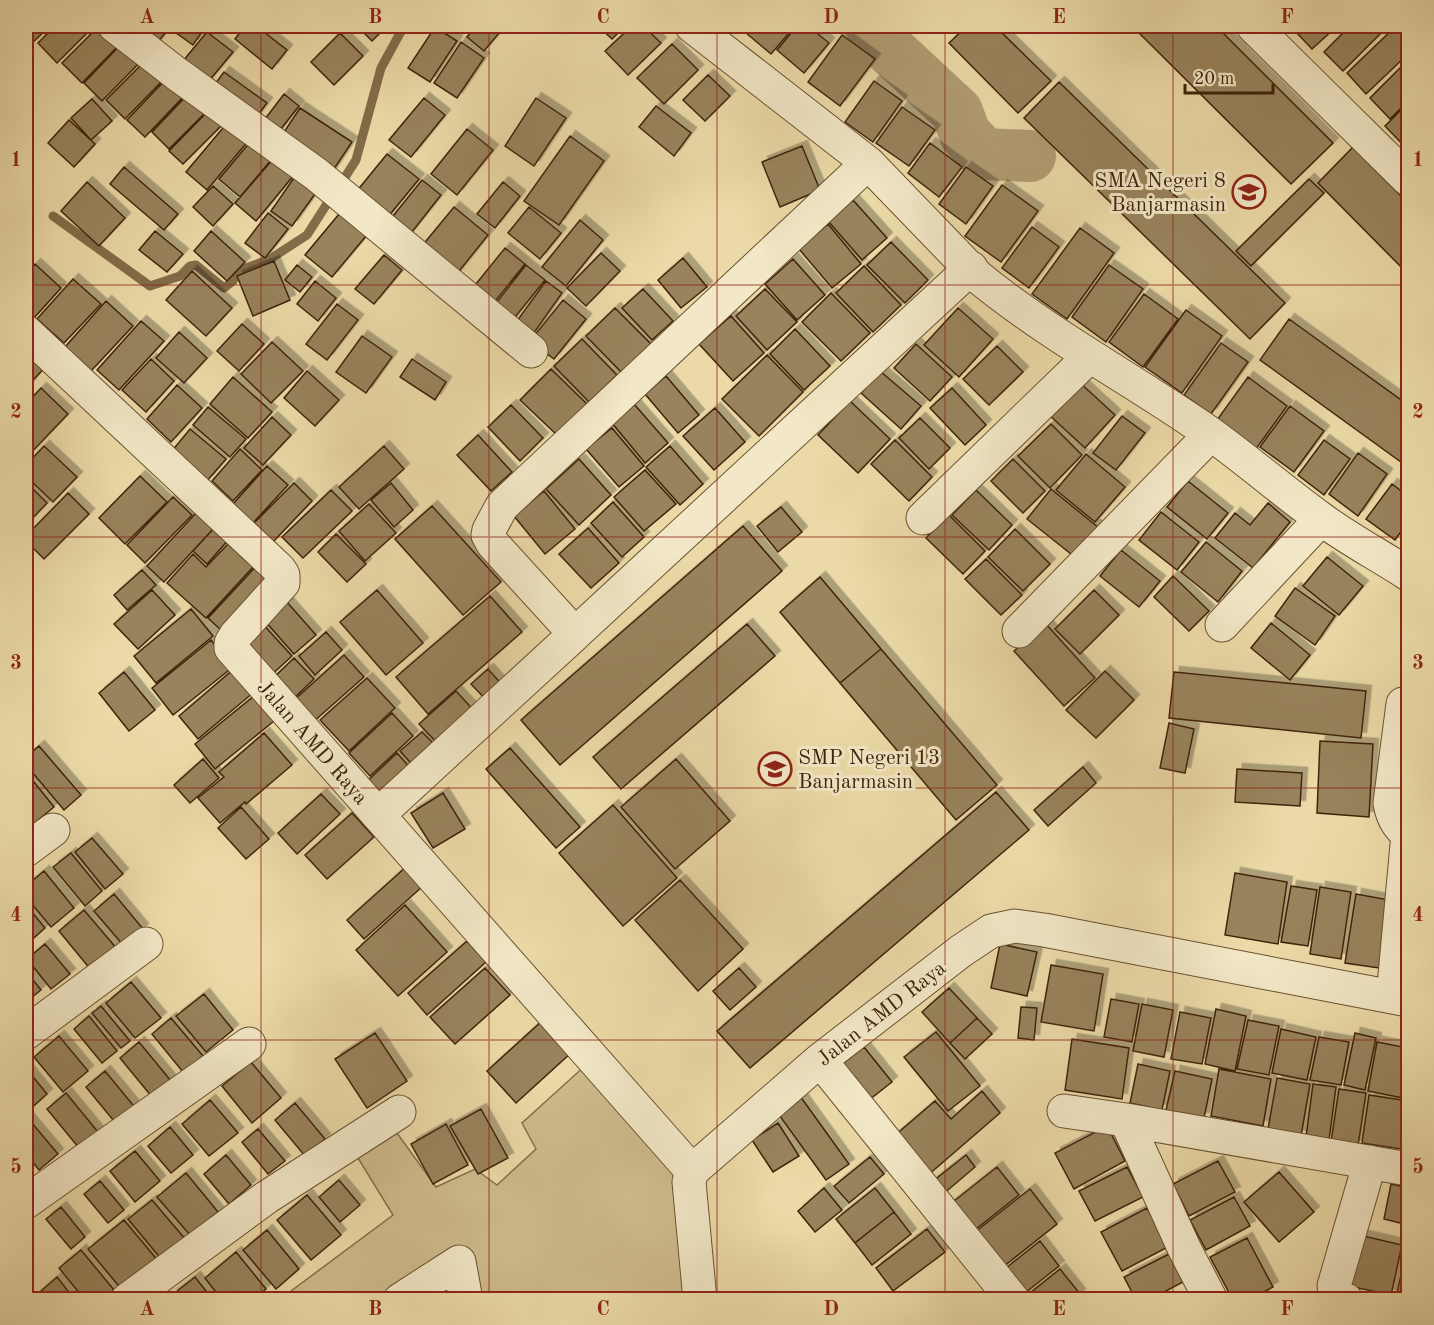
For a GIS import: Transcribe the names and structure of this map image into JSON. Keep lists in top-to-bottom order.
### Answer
{
  "streets": {
    "street": ["Jalan AMD Raya"]
  },
  "places": {
    "school or university": ["SMA Negeri 8 Banjarmasin", "SMP Negeri 13 Banjarmasin"]
  },
  "scale_bar": "20 m",
  "grid": {
    "columns": [
      "A",
      "B",
      "C",
      "D",
      "E",
      "F"
    ],
    "rows": [
      "1",
      "2",
      "3",
      "4",
      "5"
    ]
  }
}
